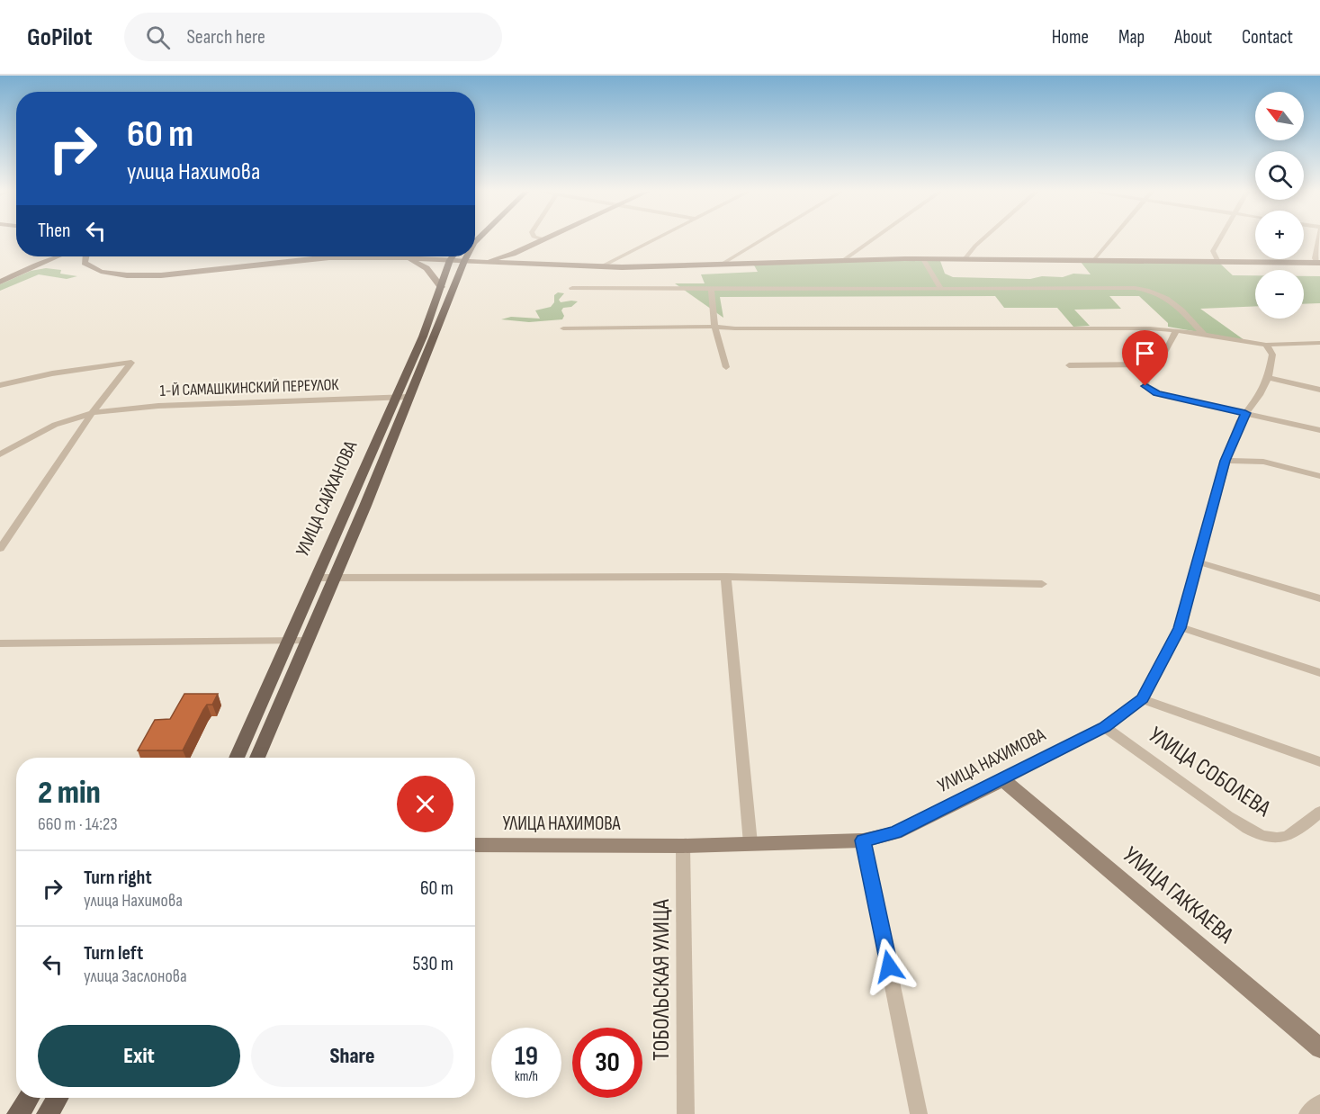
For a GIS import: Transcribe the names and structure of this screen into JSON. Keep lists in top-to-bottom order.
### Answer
{
  "streets": {
    "main road": ["УЛИЦА САЙХАНОВА", "УЛИЦА НАХИМОВА", "УЛИЦА ГАККАЕВА"],
    "street": ["1-Й САМАШКИНСКИЙ ПЕРЕУЛОК", "УЛИЦА СОБОЛЕВА", "ТОБОЛЬСКАЯ УЛИЦА"]
  },
  "crossings": [
    ["1-Й САМАШКИНСКИЙ ПЕРЕУЛОК", "УЛИЦА САЙХАНОВА"],
    ["УЛИЦА НАХИМОВА", "УЛИЦА СОБОЛЕВА"],
    ["УЛИЦА НАХИМОВА", "УЛИЦА ГАККАЕВА"],
    ["УЛИЦА НАХИМОВА", "ТОБОЛЬСКАЯ УЛИЦА"]
  ],
  "north": "top left",
  "page": {
    "header": "GoPilot",
    "search": "Search here",
    "nav": [
      "Home",
      "Map",
      "About",
      "Contact"
    ],
    "map_buttons": ["+", "−"],
    "turn": ["60 m", "улица Нахимова"],
    "then": "Then",
    "heading": ["2 min", "660 m · 14:23"],
    "list": [
      {
        "name": "Turn right",
        "note": "улица Нахимова",
        "value": "60 m"
      },
      {
        "name": "Turn left",
        "note": "улица Заслонова",
        "value": "530 m"
      }
    ],
    "buttons": ["Exit", "Share"],
    "speed": "19 km/h",
    "limit": "30"
  }
}
